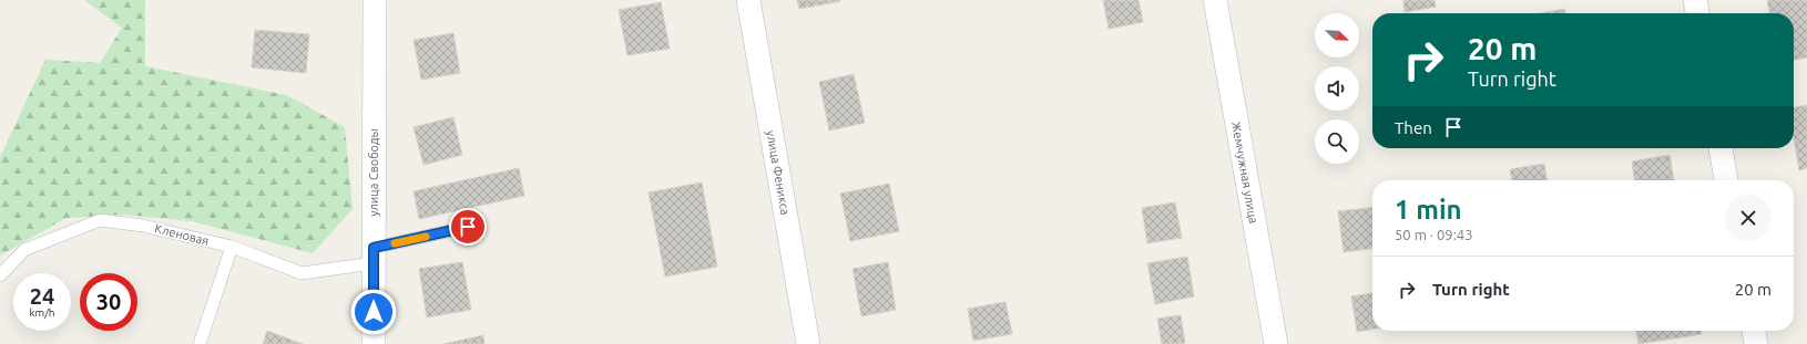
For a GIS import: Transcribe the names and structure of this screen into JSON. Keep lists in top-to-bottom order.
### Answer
{
  "streets": {
    "street": ["улица Свободы", "улица Феникса", "Жемчужная улица"],
    "lane": ["Кленовая"]
  },
  "crossings": [
    ["улица Свободы", "Кленовая"]
  ],
  "north": "bottom right",
  "page": {
    "turn": ["20 m", "Turn right"],
    "then": "Then",
    "heading": ["1 min", "50 m · 09:43"],
    "list": [
      {
        "name": "Turn right",
        "value": "20 m"
      }
    ],
    "speed": "24 km/h",
    "limit": "30"
  }
}
